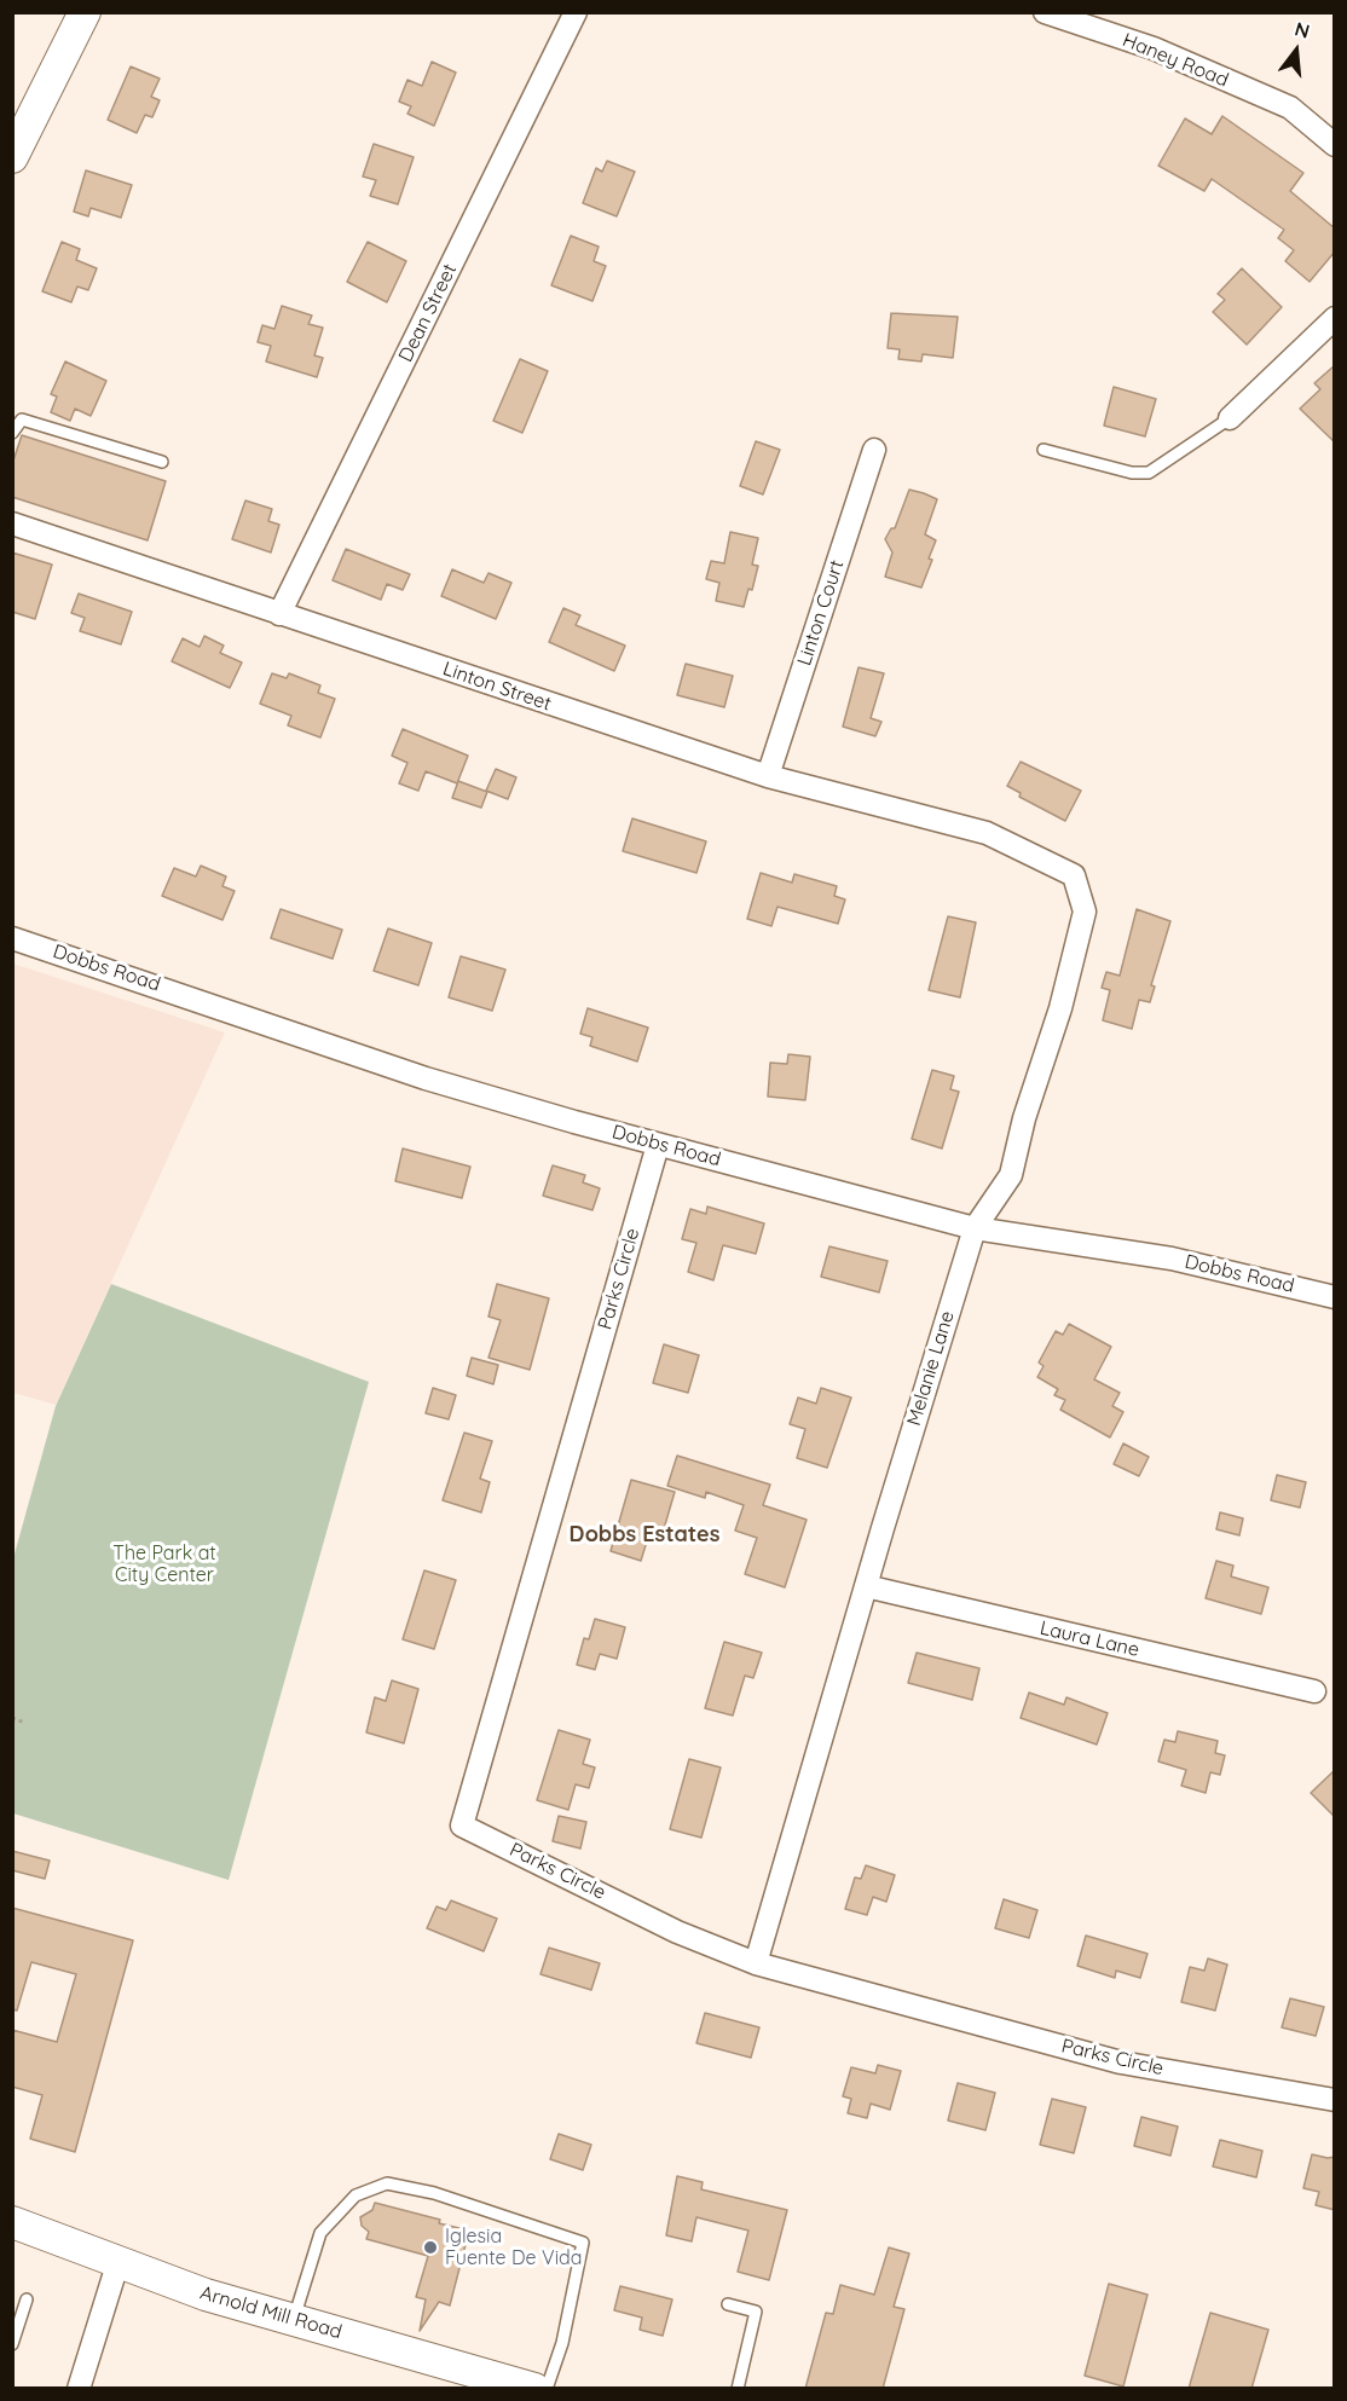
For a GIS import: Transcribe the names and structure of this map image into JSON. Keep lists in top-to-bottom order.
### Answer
{
  "streets": {
    "main road": ["Arnold Mill Road"],
    "street": [
      "Haney Road",
      "Dean Street",
      "Linton Court",
      "Linton Street",
      "Dobbs Road",
      "Parks Circle",
      "Melanie Lane",
      "Laura Lane"
    ]
  },
  "crossings": [
    ["Dean Street", "Linton Street"],
    ["Linton Court", "Linton Street"],
    ["Linton Street", "Melanie Lane"],
    ["Dobbs Road", "Parks Circle"],
    ["Dobbs Road", "Melanie Lane"],
    ["Parks Circle", "Melanie Lane"],
    ["Melanie Lane", "Laura Lane"]
  ],
  "districts": ["Dobbs Estates"],
  "parks": ["The Park at City Center"],
  "places": ["Iglesia Fuente De Vida"],
  "north": "top"
}
